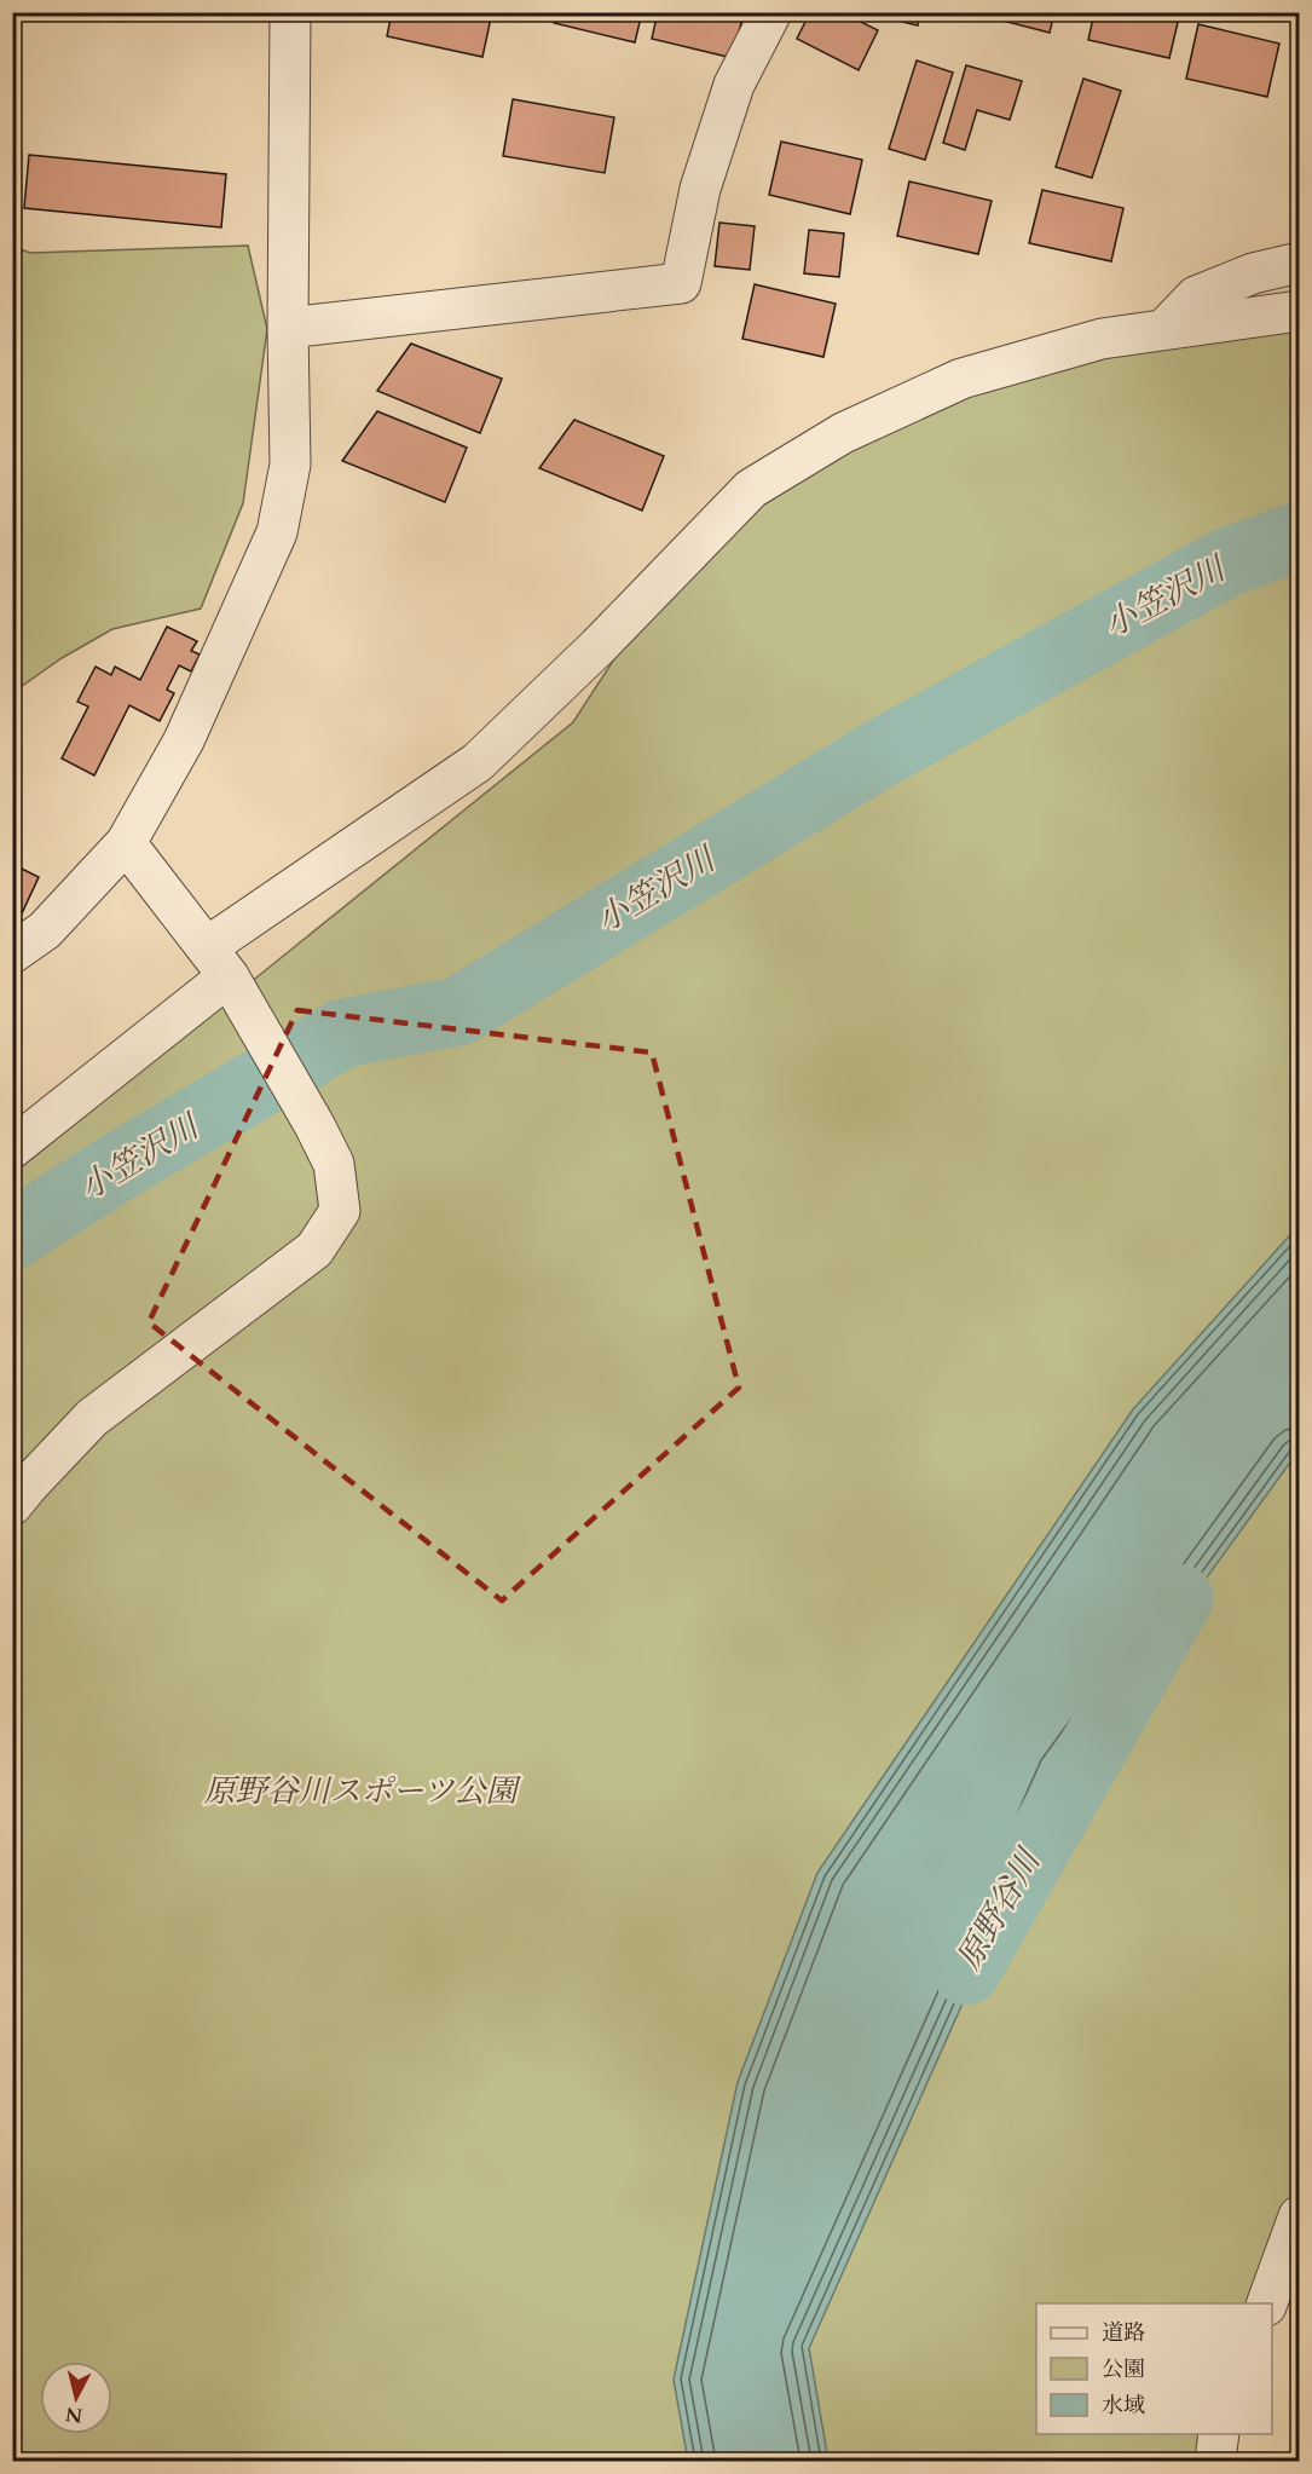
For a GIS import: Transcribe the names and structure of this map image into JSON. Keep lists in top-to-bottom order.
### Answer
{
  "water": ["小笠沢川", "原野谷川"],
  "parks": ["原野谷川スポーツ公園"],
  "legend": ["道路", "公園", "水域"],
  "north": "bottom"
}
